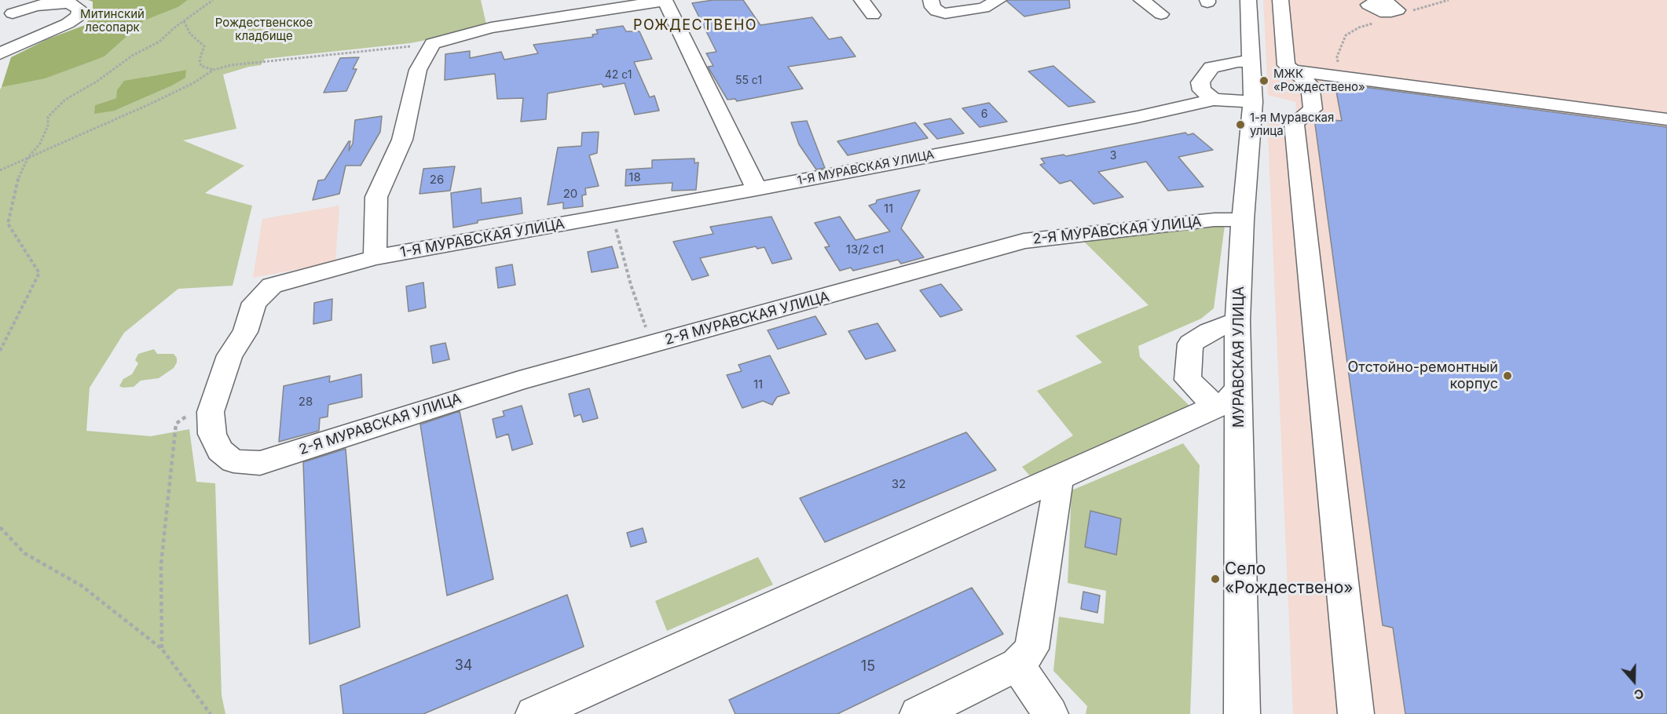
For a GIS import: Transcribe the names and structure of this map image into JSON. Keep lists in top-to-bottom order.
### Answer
{
  "streets": {
    "street": ["1-Я МУРАВСКАЯ УЛИЦА", "2-Я МУРАВСКАЯ УЛИЦА", "МУРАВСКАЯ УЛИЦА"]
  },
  "crossings": [
    ["1-Я МУРАВСКАЯ УЛИЦА", "2-Я МУРАВСКАЯ УЛИЦА"],
    ["1-Я МУРАВСКАЯ УЛИЦА", "МУРАВСКАЯ УЛИЦА"],
    ["2-Я МУРАВСКАЯ УЛИЦА", "МУРАВСКАЯ УЛИЦА"]
  ],
  "districts": ["РОЖДЕСТВЕНО"],
  "parks": ["Митинский лесопарк", "Рождественское кладбище"],
  "places": [
    "МЖК «Рождествено»",
    "1-я Муравская улица",
    "Отстойно-ремонтный корпус",
    "Село «Рождествено»"
  ],
  "house_numbers": [
    "42 с1",
    "55 с1",
    "6",
    "3",
    "18",
    "26",
    "20",
    "11",
    "13/2 с1",
    "11",
    "28",
    "32",
    "34",
    "15"
  ],
  "north": "bottom"
}
